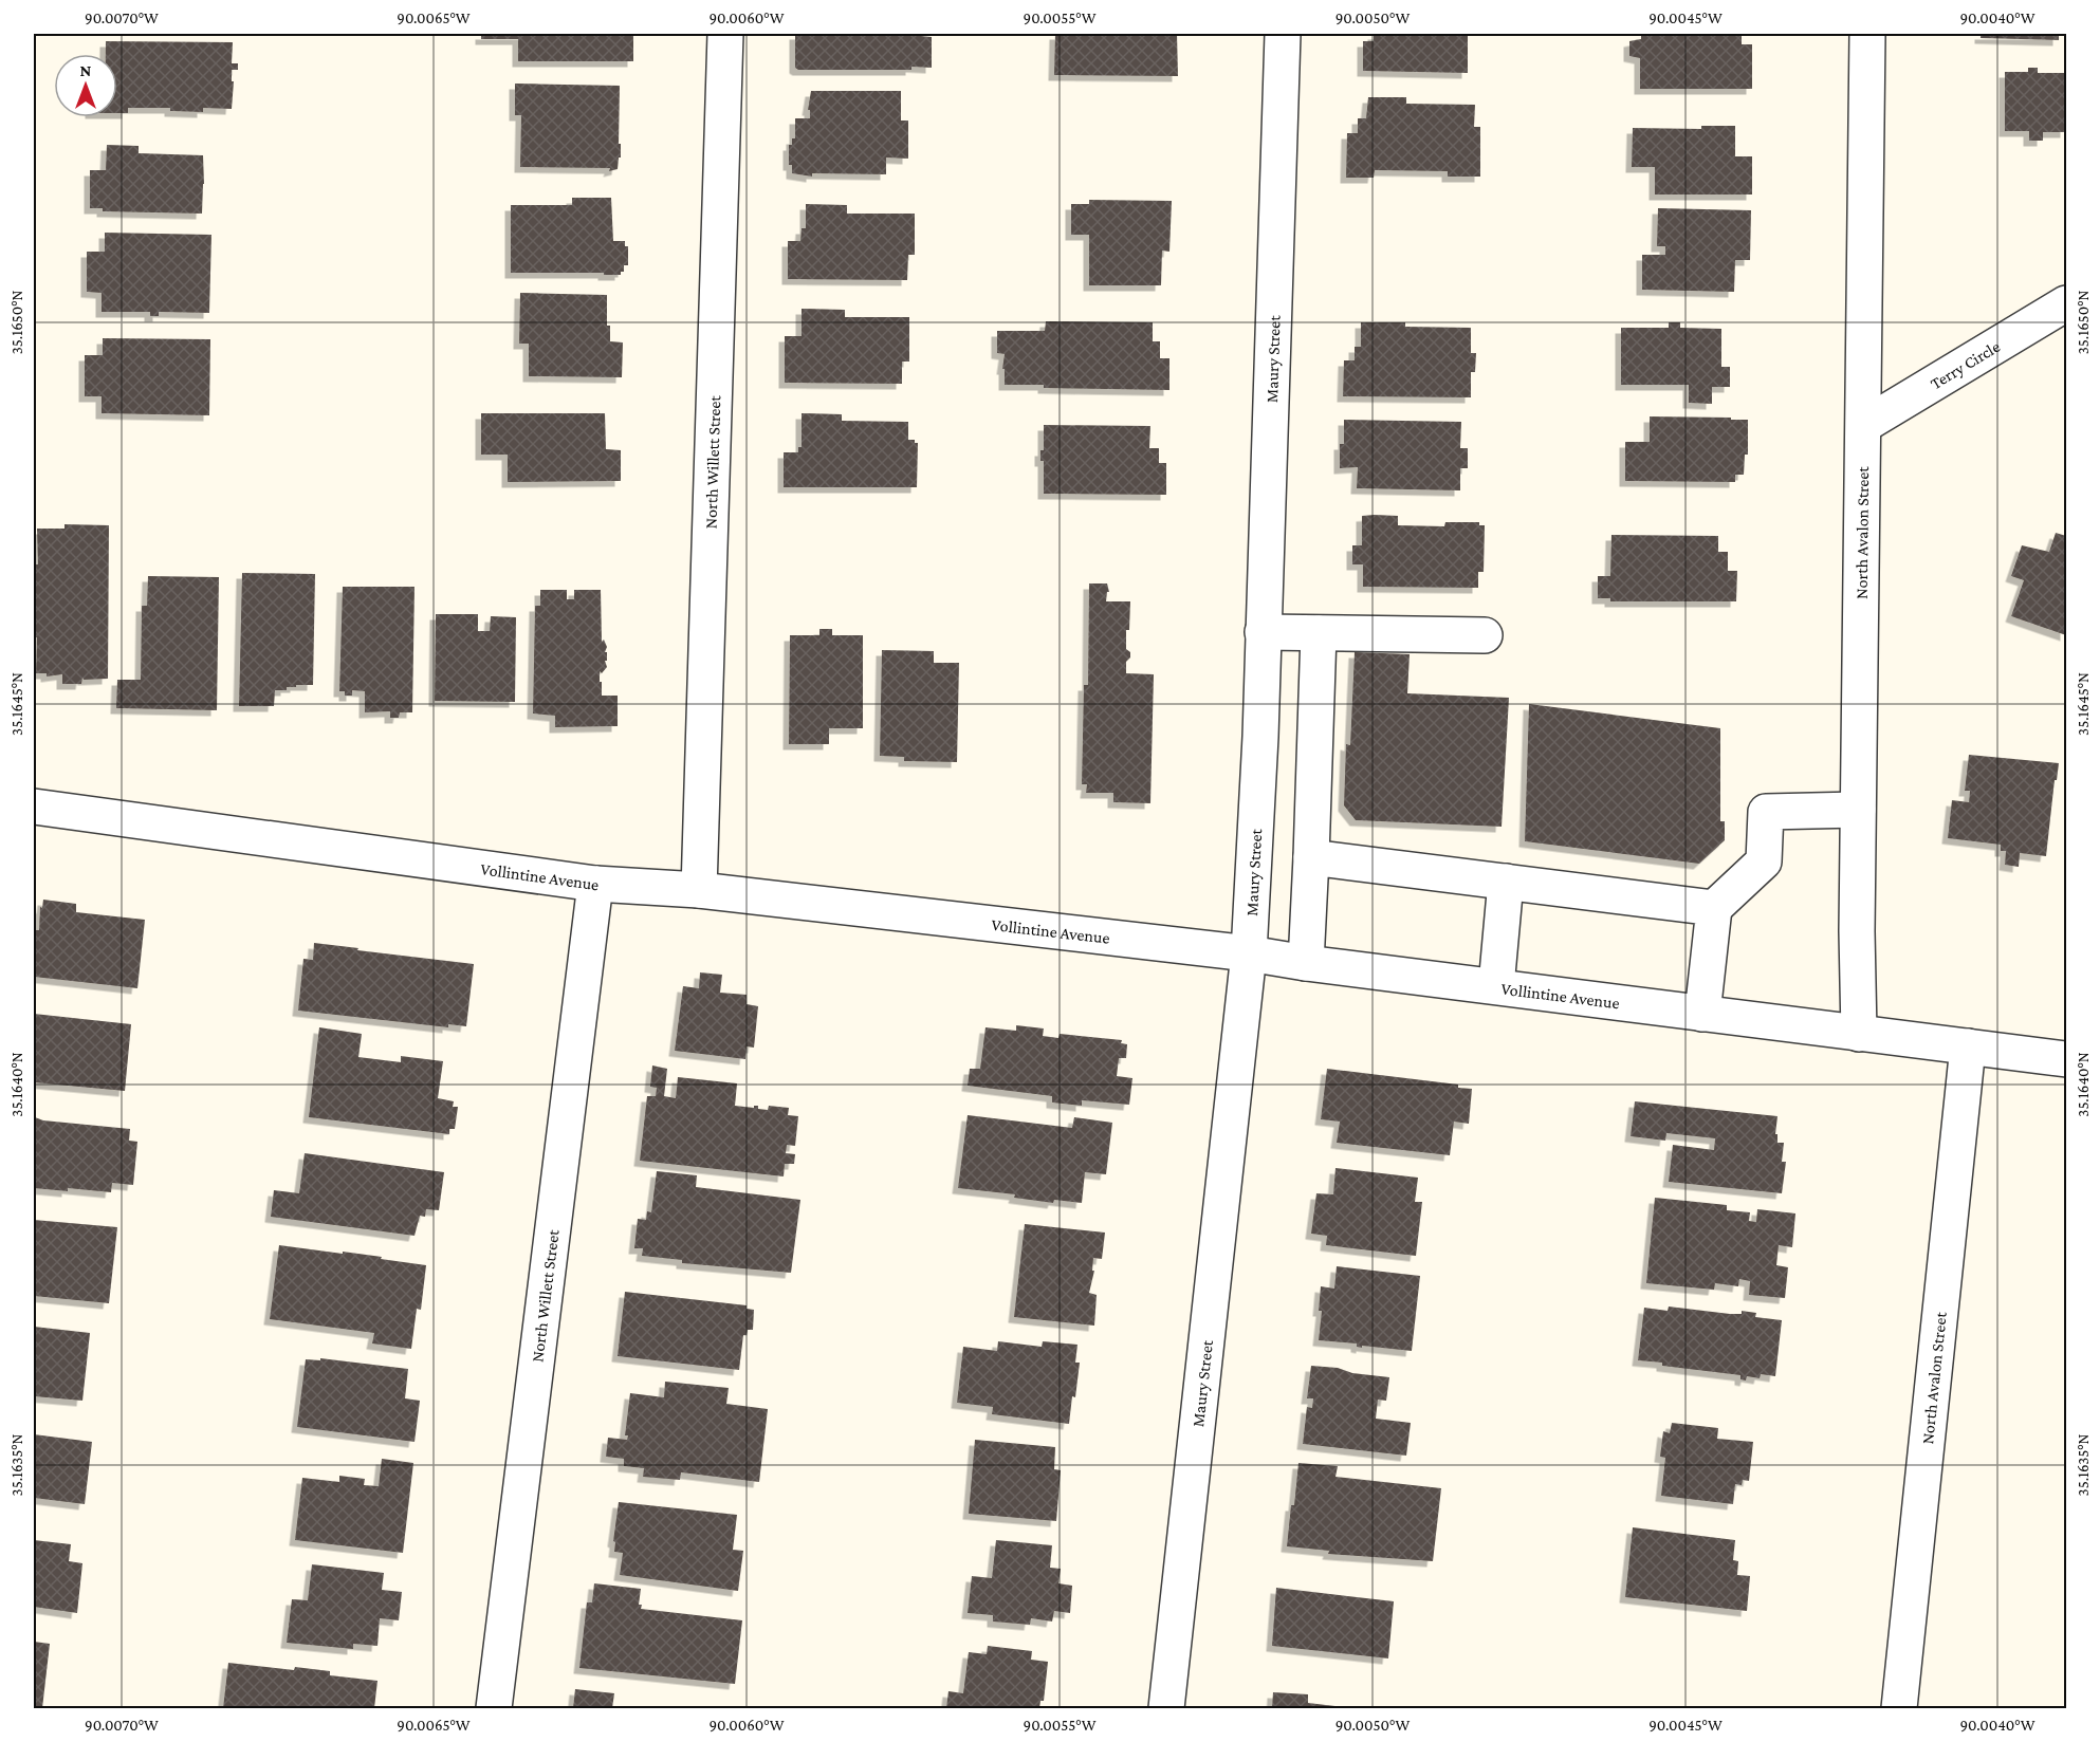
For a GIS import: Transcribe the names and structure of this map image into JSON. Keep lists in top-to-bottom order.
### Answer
{
  "streets": {
    "street": [
      "Maury Street",
      "Terry Circle",
      "North Willett Street",
      "North Avalon Street",
      "Vollintine Avenue"
    ]
  },
  "crossings": [
    ["Maury Street", "Vollintine Avenue"],
    ["Terry Circle", "North Avalon Street"],
    ["North Willett Street", "Vollintine Avenue"],
    ["North Avalon Street", "Vollintine Avenue"]
  ],
  "north": "top",
  "coordinates": [
    "90.0070°W",
    "90.0065°W",
    "90.0060°W",
    "90.0055°W",
    "90.0050°W",
    "90.0045°W",
    "90.0040°W",
    "35.1650°N",
    "35.1645°N",
    "35.1640°N",
    "35.1635°N"
  ]
}
